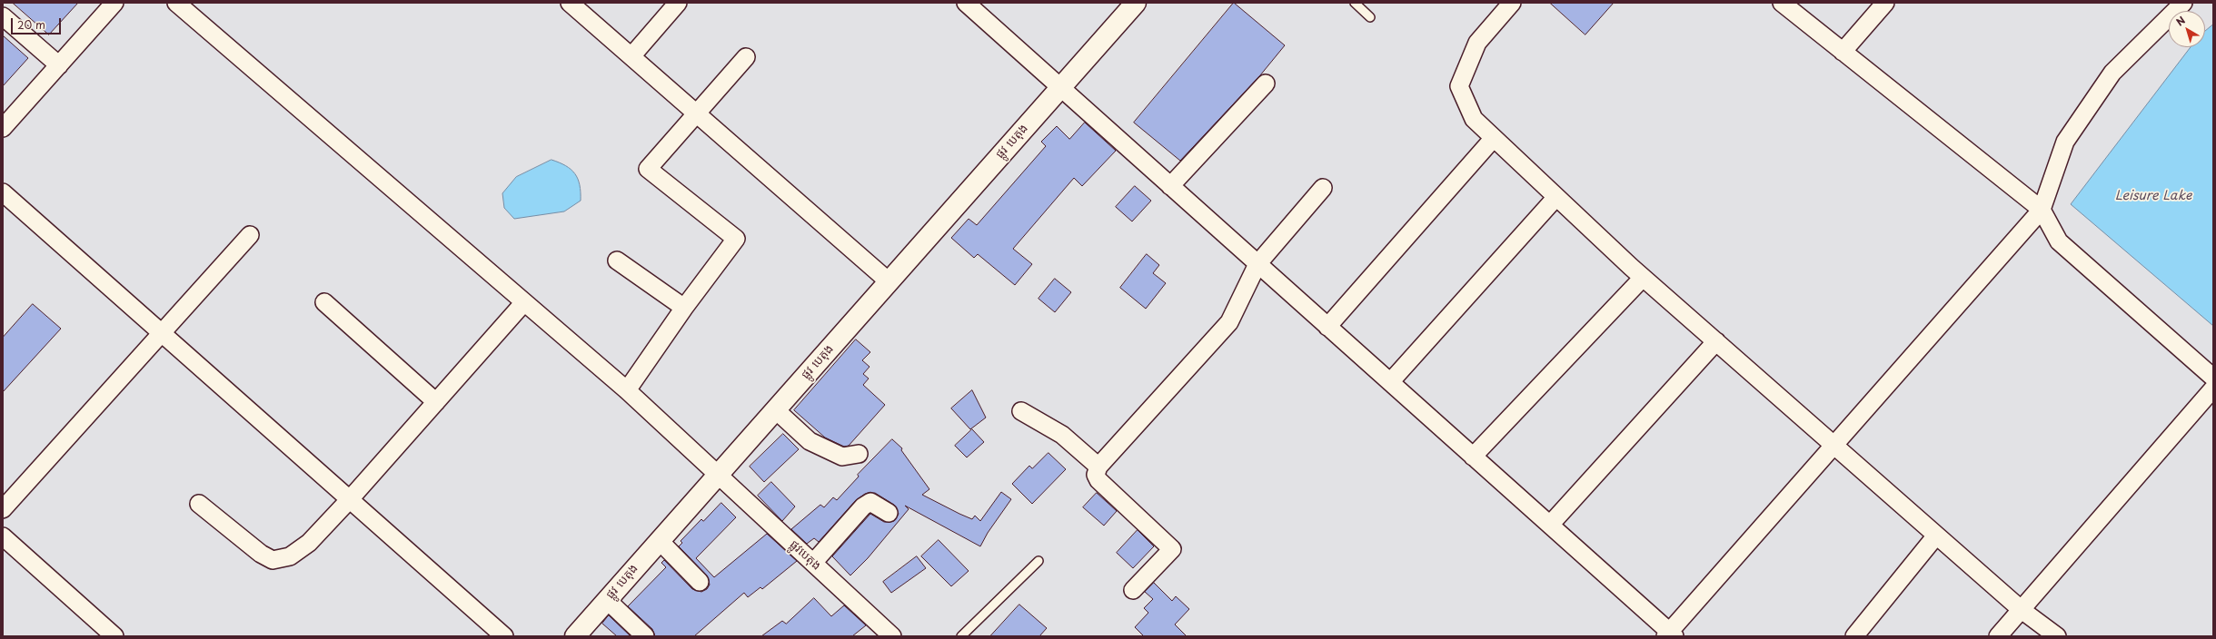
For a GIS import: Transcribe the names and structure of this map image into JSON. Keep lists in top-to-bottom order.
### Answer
{
  "streets": {
    "street": ["ផ្លូវ បេតុង", "ផ្លូវបេតុង"]
  },
  "crossings": [
    ["ផ្លូវ បេតុង", "ផ្លូវបេតុង"]
  ],
  "water": ["Leisure Lake"],
  "scale_bar": "20 m",
  "north": "top left"
}
